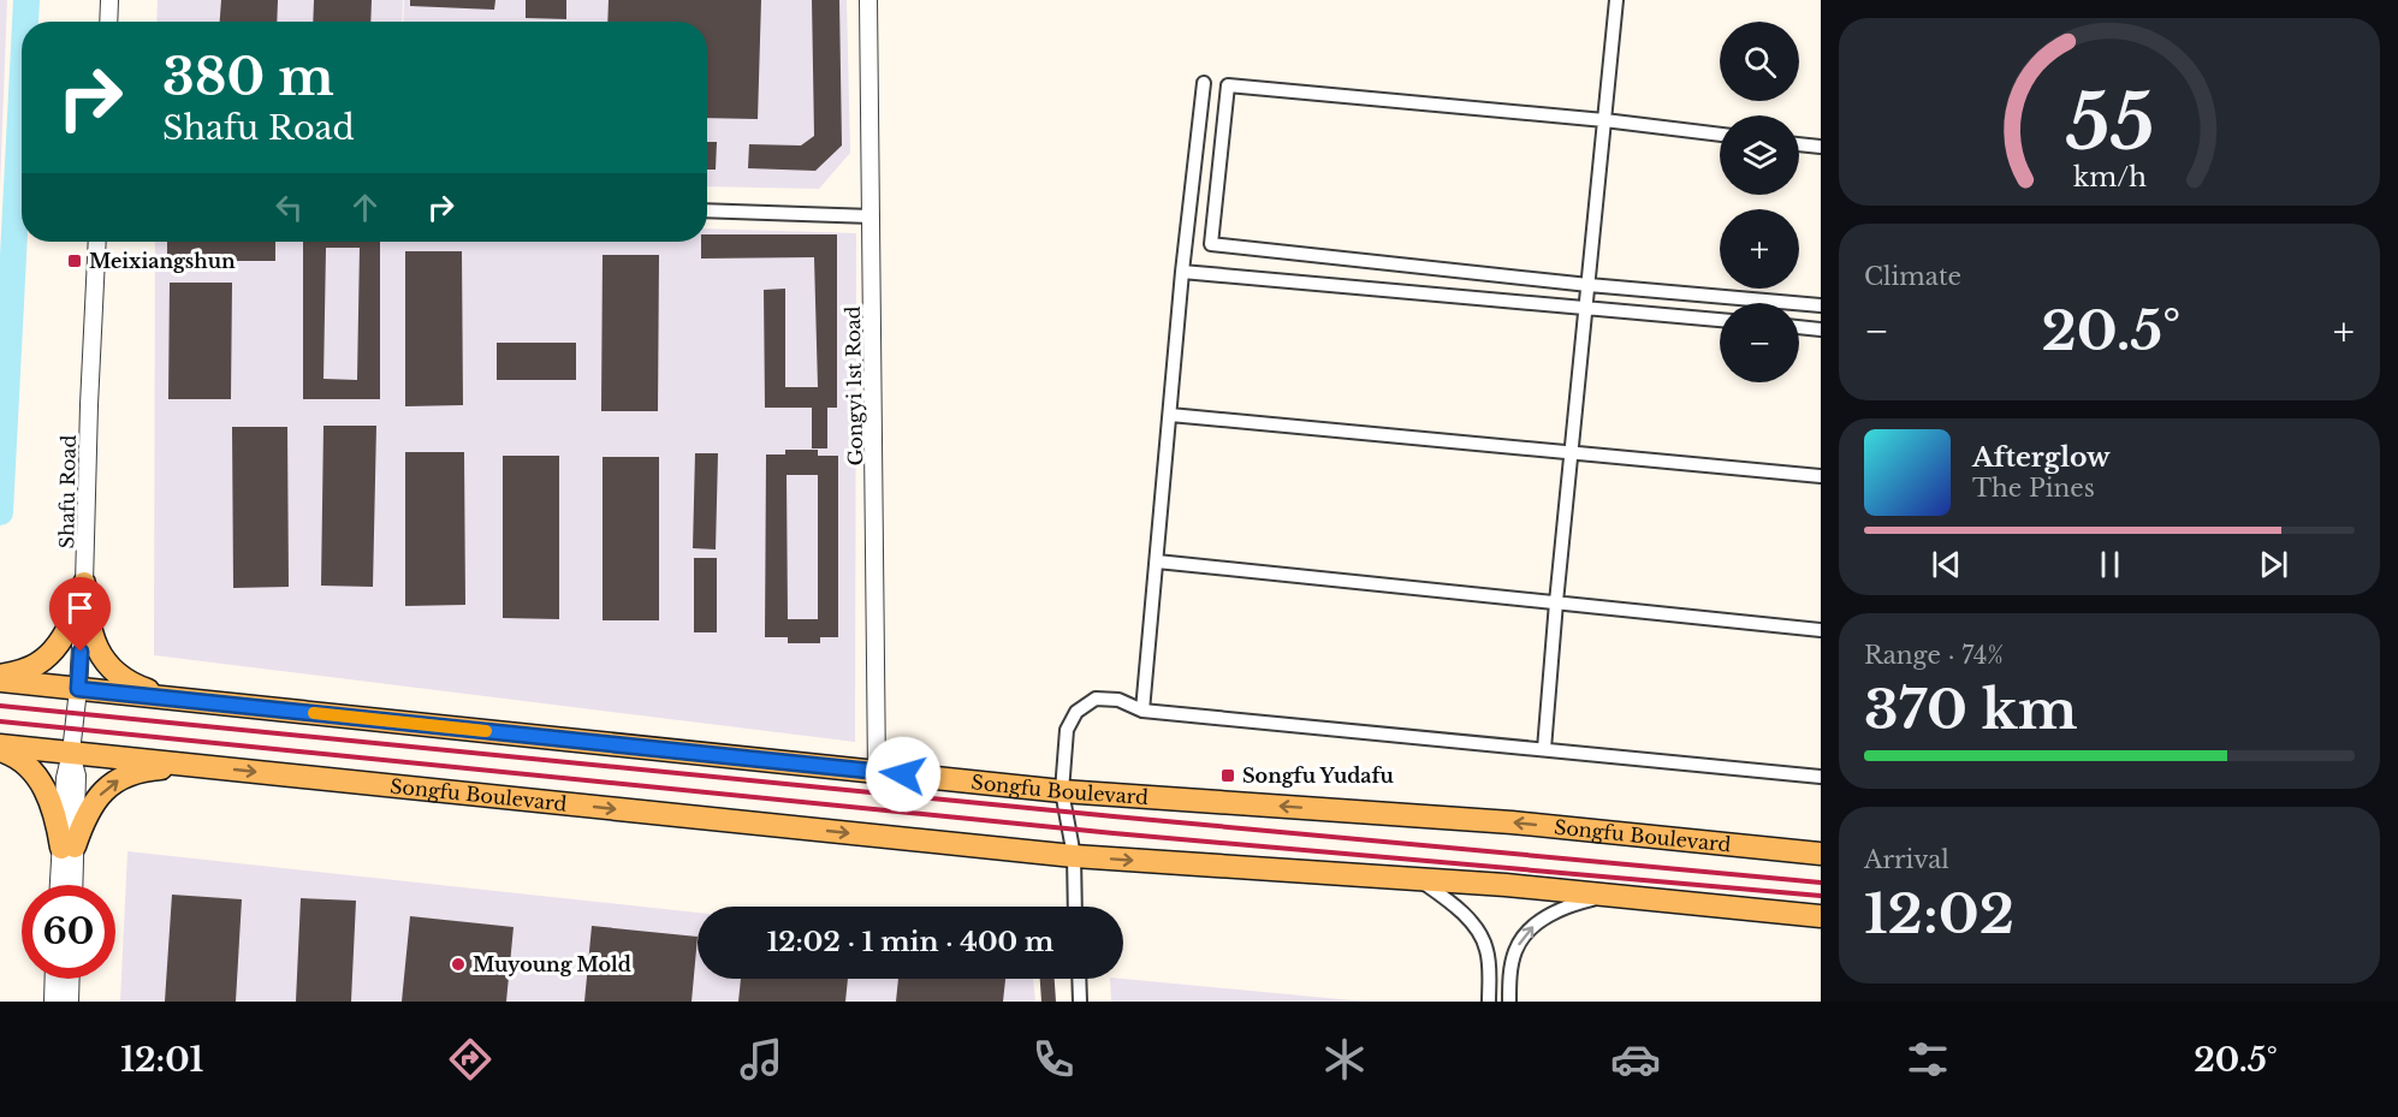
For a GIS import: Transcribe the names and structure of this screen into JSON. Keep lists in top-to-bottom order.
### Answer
{
  "streets": {
    "main road": ["Songfu Boulevard"],
    "street": ["Gongyi 1st Road", "Shafu Road"]
  },
  "crossings": [
    ["Gongyi 1st Road", "Songfu Boulevard"],
    ["Shafu Road", "Songfu Boulevard"]
  ],
  "places": {
    "transit": ["Meixiangshun", "Songfu Yudafu"],
    "other": ["Muyoung Mold"]
  },
  "page": {
    "map_buttons": ["+", "−"],
    "turn": ["380 m", "Shafu Road"],
    "tile": [
      "Climate",
      ["Range · 74%", "370 km"],
      ["Arrival", "12:02"]
    ],
    "heat": ["−", "20.5°", "+"],
    "song": ["Afterglow", "The Pines"],
    "limit": "60",
    "trip": "12:02 · 1 min · 400 m",
    "tabs": ["12:01", "20.5°"],
    "gauge": ["55", "km/h"]
  }
}
